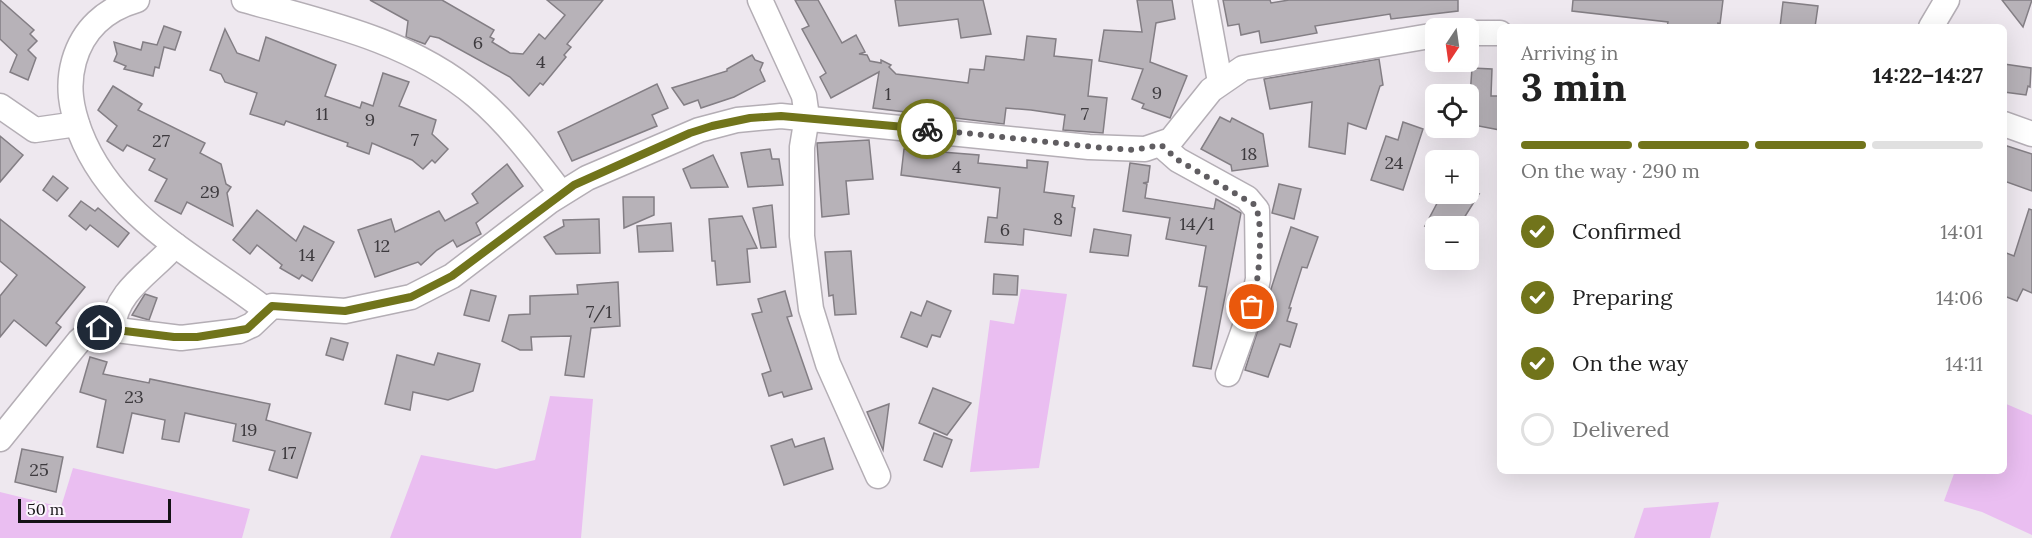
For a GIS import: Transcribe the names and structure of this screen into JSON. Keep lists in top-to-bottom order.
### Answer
{
  "house_numbers": [
    "6",
    "4",
    "9",
    "1",
    "11",
    "7",
    "9",
    "7",
    "27",
    "18",
    "24",
    "4",
    "29",
    "8",
    "14/1",
    "6",
    "12",
    "14",
    "7/1",
    "23",
    "19",
    "17",
    "25"
  ],
  "scale_bar": "50 m",
  "north": "bottom",
  "page": {
    "map_buttons": ["+", "−"],
    "heading": ["3 min", "Arriving in", "14:22–14:27"],
    "bar": "On the way · 290 m",
    "list": [
      ["Confirmed", "14:01"],
      ["Preparing", "14:06"],
      ["On the way", "14:11"],
      "Delivered"
    ],
    "scale": "50 m"
  }
}
